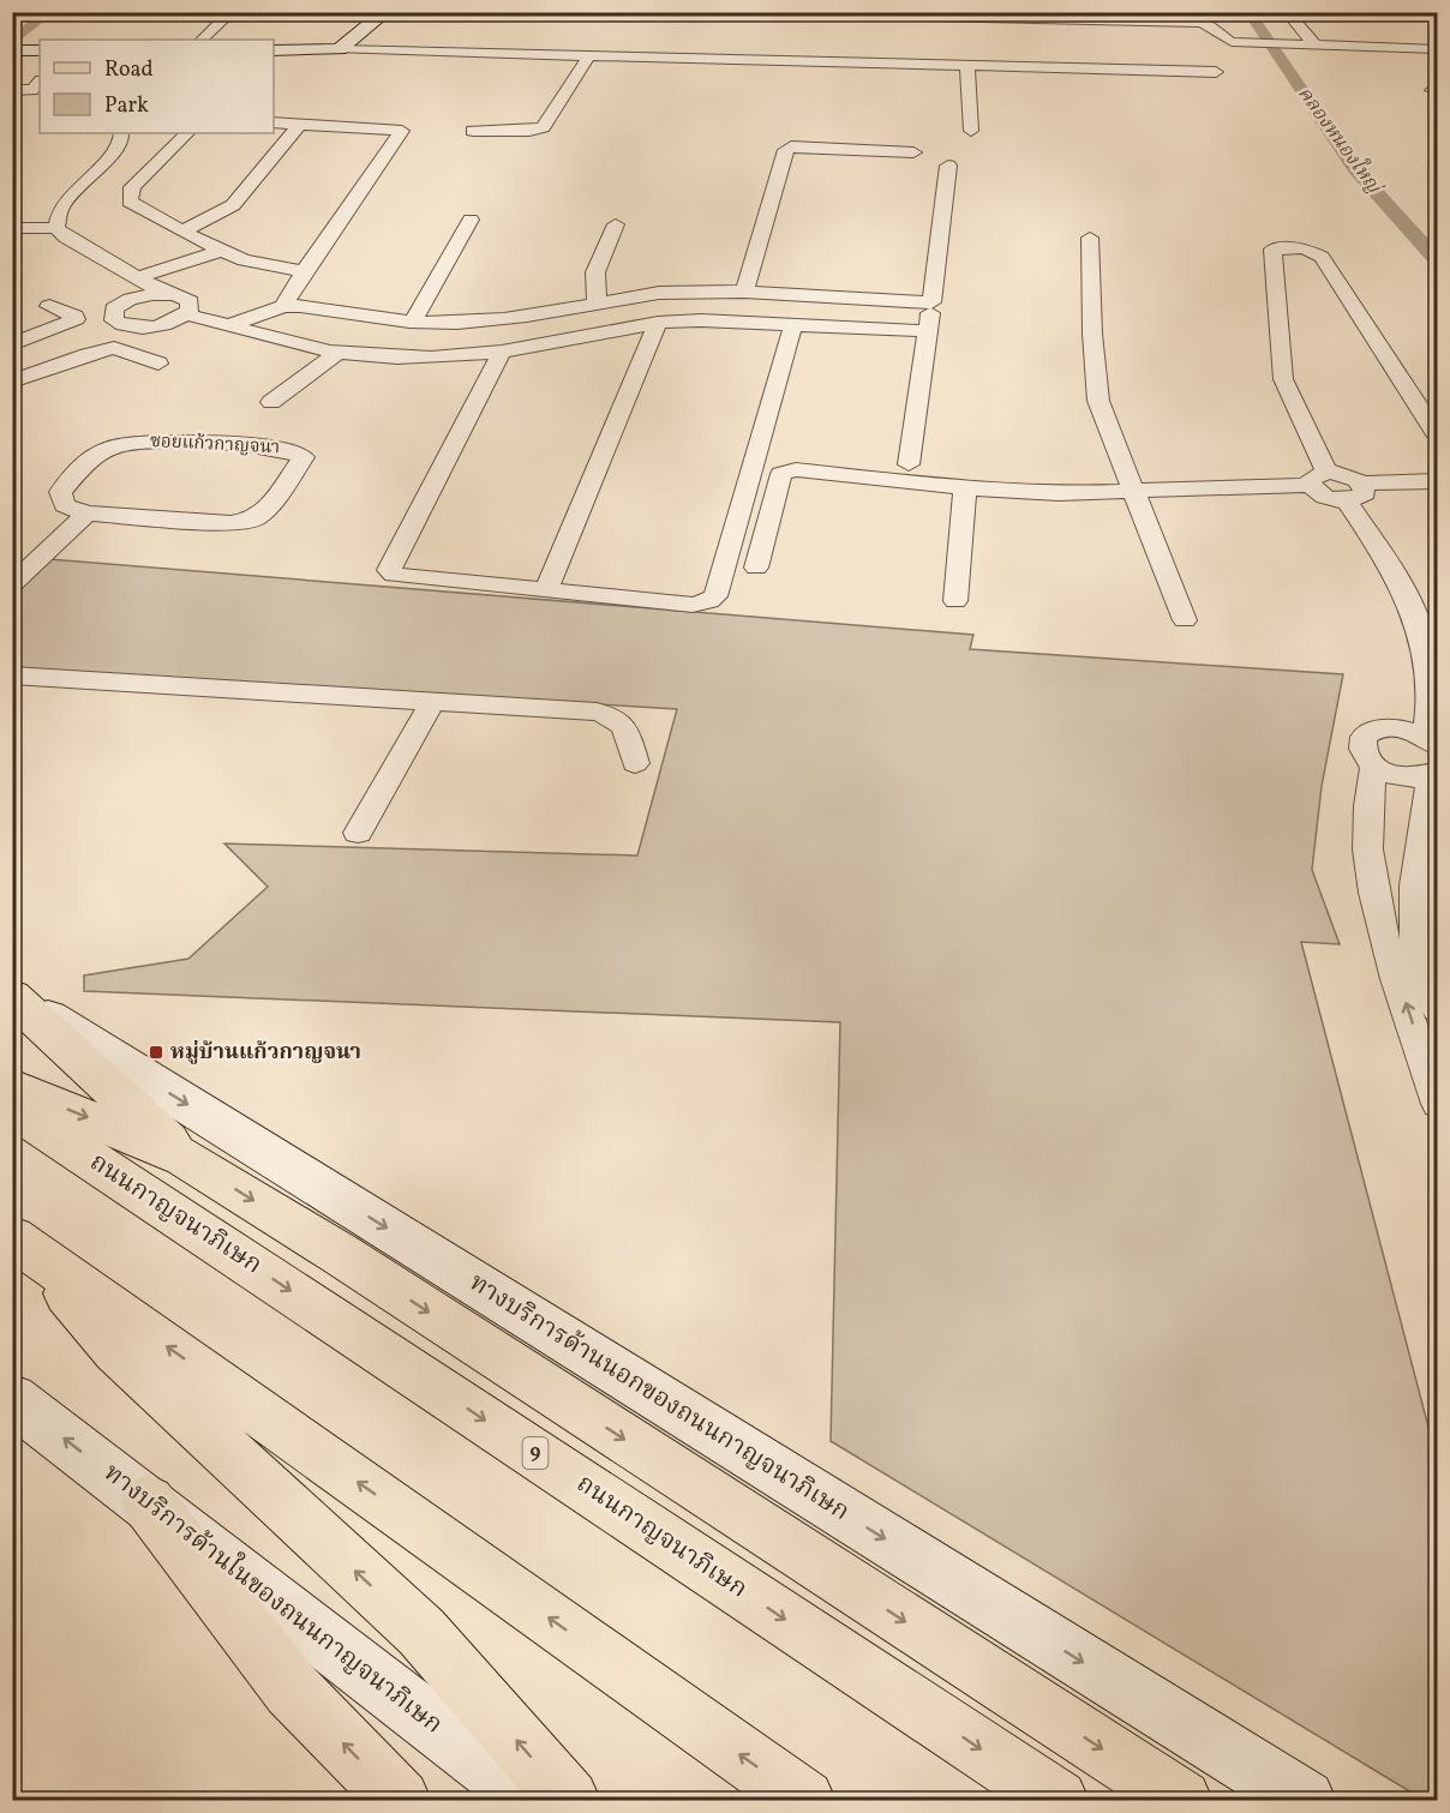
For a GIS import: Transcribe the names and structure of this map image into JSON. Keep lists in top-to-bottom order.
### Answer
{
  "streets": {
    "main road": [
      "ถนนกาญจนาภิเษก",
      "ทางบริการด้านนอกของถนนกาญจนาภิเษก",
      "9",
      "ทางบริการด้านในของถนนกาญจนาภิเษก"
    ],
    "street": ["ซอยแก้วกาญจนา"]
  },
  "water": ["คลองหนองใหญ่"],
  "places": {
    "transit": ["หมู่บ้านแก้วกาญจนา"]
  },
  "legend": ["Road", "Park"]
}
